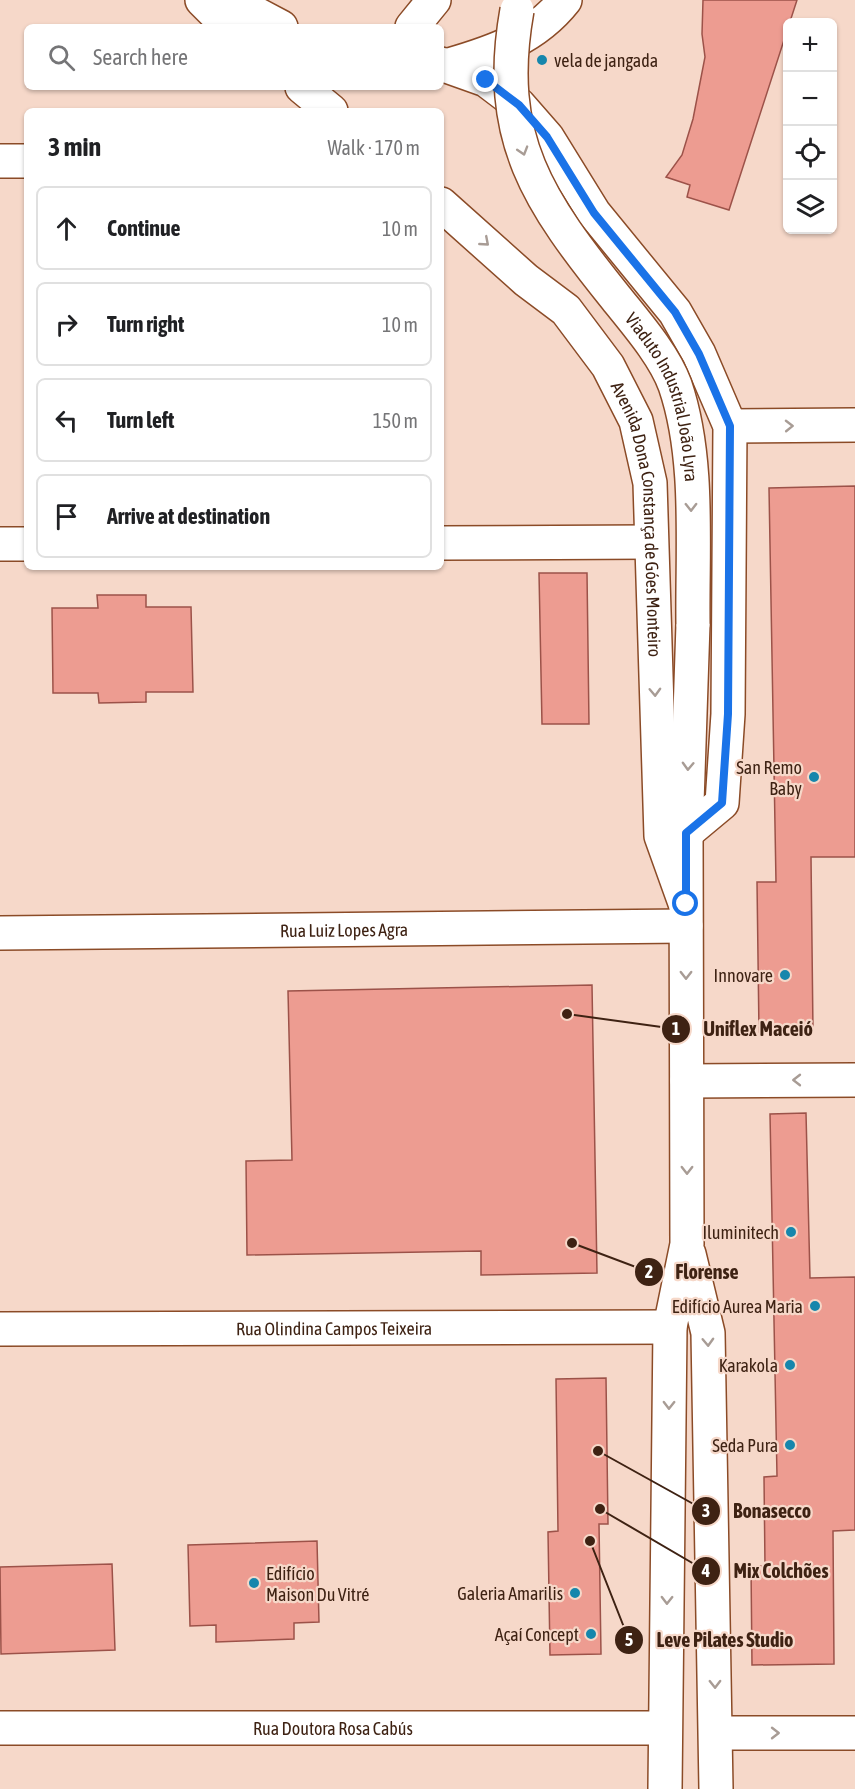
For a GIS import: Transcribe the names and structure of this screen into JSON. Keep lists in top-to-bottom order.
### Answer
{
  "streets": {
    "main road": [
      "Viaduto Industrial João Lyra",
      "Avenida Dona Constança de Góes Monteiro",
      "Rua Luiz Lopes Agra",
      "Rua Olindina Campos Teixeira",
      "Rua Doutora Rosa Cabús"
    ]
  },
  "crossings": [
    ["Viaduto Industrial João Lyra", "Avenida Dona Constança de Góes Monteiro"],
    ["Viaduto Industrial João Lyra", "Rua Luiz Lopes Agra"],
    ["Avenida Dona Constança de Góes Monteiro", "Rua Luiz Lopes Agra"]
  ],
  "places": [
    "vela de jangada",
    "San Remo Baby",
    "Innovare",
    "Uniflex Maceió",
    "Iluminitech",
    "Florense",
    "Edifício Aurea Maria",
    "Karakola",
    "Seda Pura",
    "Bonasecco",
    "Mix Colchões",
    "Leve Pilates Studio",
    "Edifício Maison Du Vitré",
    "Galeria Amarilis",
    "Açaí Concept"
  ],
  "page": {
    "map_buttons": ["+", "−"],
    "search": "Search here",
    "heading": ["3 min", "Walk · 170 m"],
    "list": [
      ["Continue", "10 m"],
      ["Turn right", "10 m"],
      ["Turn left", "150 m"],
      "Arrive at destination"
    ]
  }
}
